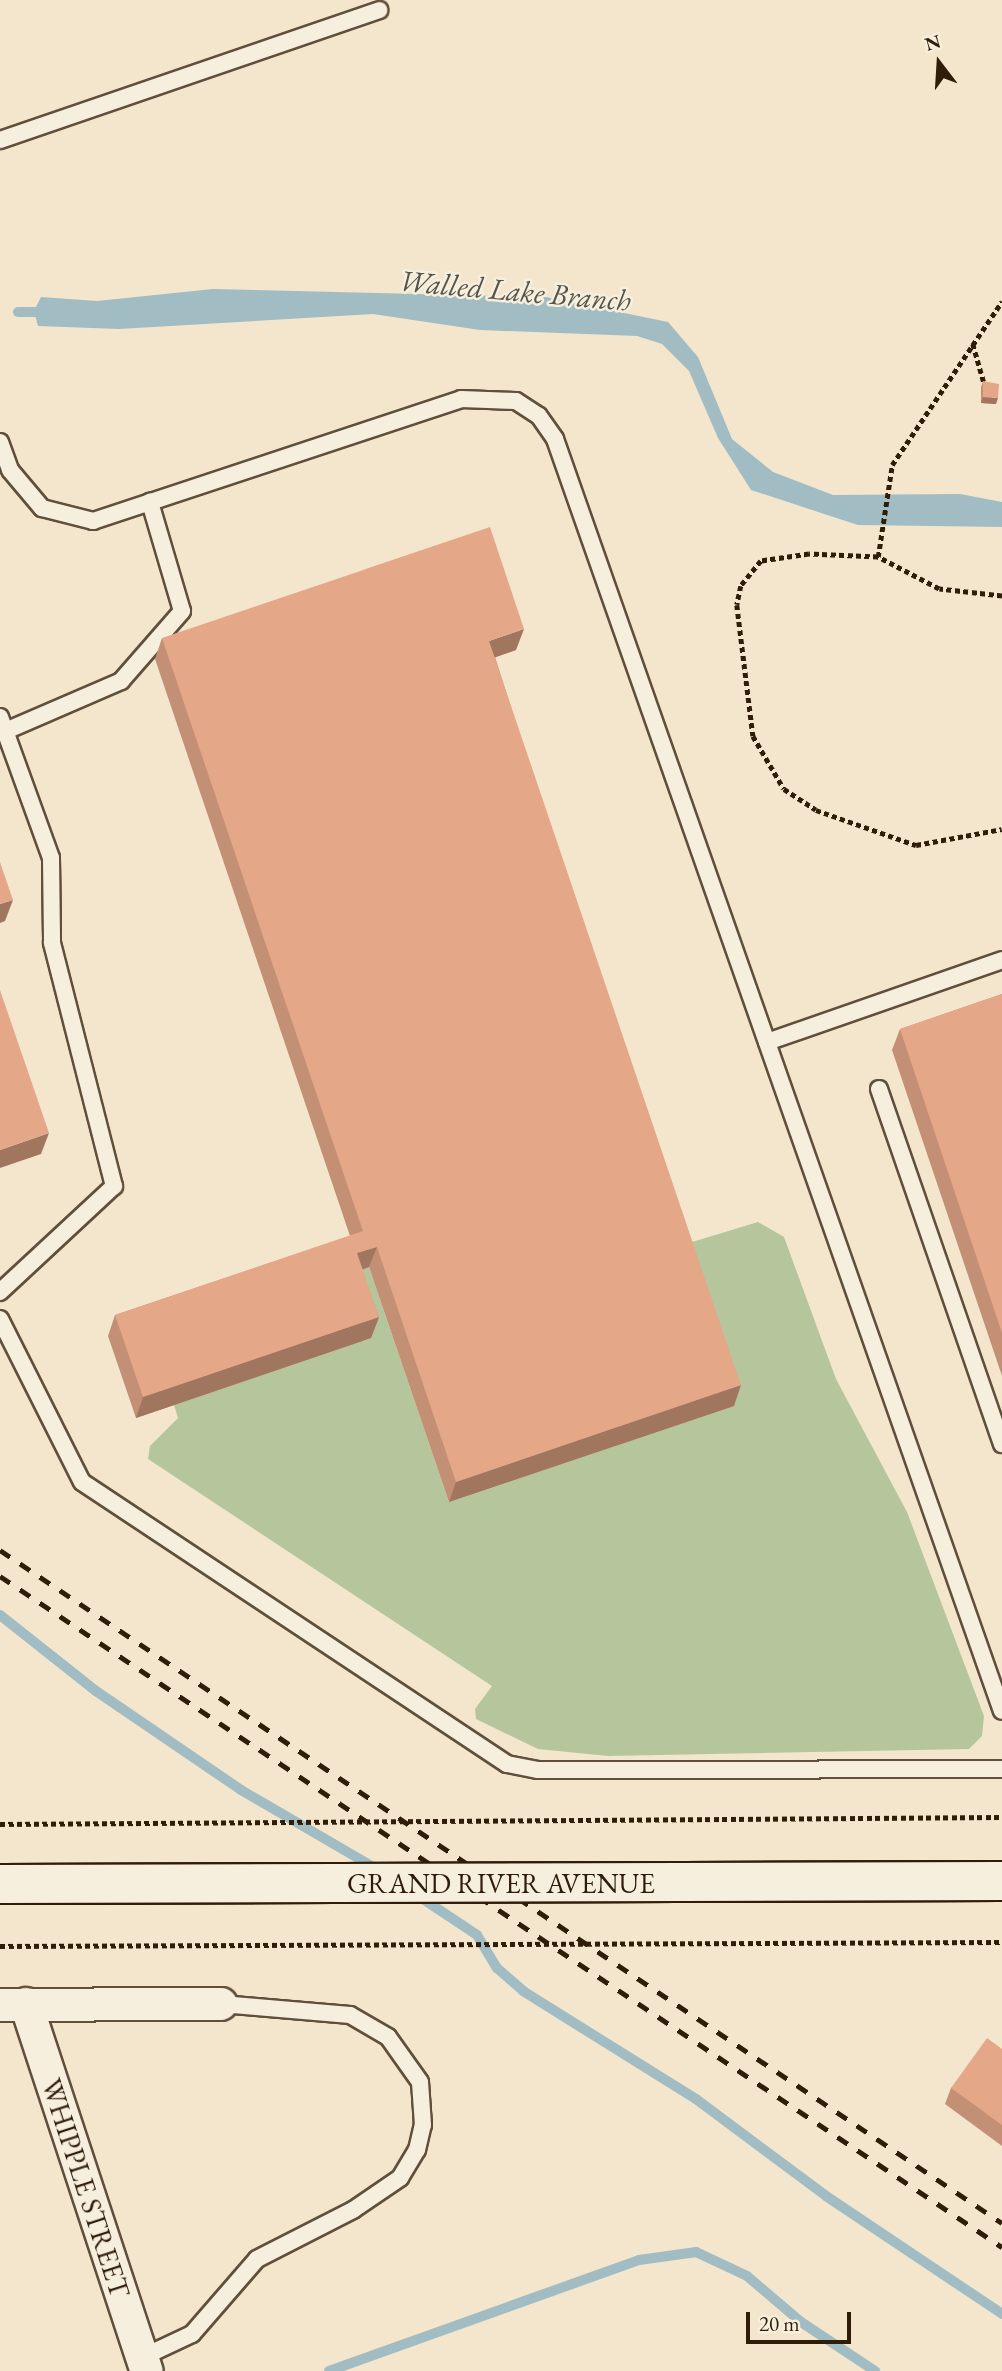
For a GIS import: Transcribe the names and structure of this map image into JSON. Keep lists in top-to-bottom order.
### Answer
{
  "streets": {
    "main road": ["GRAND RIVER AVENUE"],
    "street": ["WHIPPLE STREET"]
  },
  "water": ["Walled Lake Branch"],
  "scale_bar": "20 m",
  "north": "top"
}
